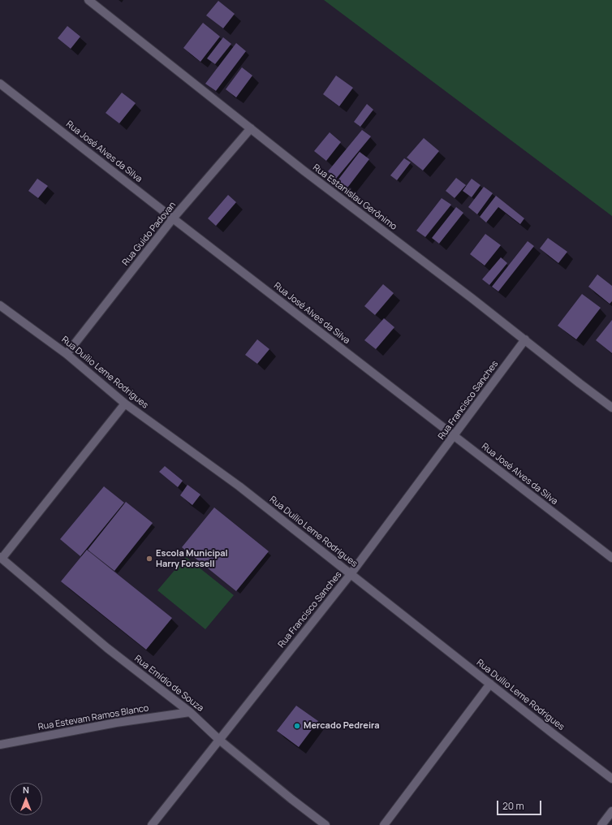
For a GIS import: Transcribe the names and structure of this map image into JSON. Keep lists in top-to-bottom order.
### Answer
{
  "streets": {
    "street": [
      "Rua José Alves da Silva",
      "Rua Estanislau Gerônimo",
      "Rua Guido Padovan",
      "Rua Duílio Leme Rodrigues",
      "Rua Francisco Sanches",
      "Rua Emídio de Souza",
      "Rua Estevam Ramos Blanco"
    ]
  },
  "crossings": [
    ["Rua José Alves da Silva", "Rua Guido Padovan"],
    ["Rua José Alves da Silva", "Rua Francisco Sanches"],
    ["Rua Estanislau Gerônimo", "Rua Guido Padovan"],
    ["Rua Estanislau Gerônimo", "Rua Francisco Sanches"],
    ["Rua Guido Padovan", "Rua Duílio Leme Rodrigues"],
    ["Rua Duílio Leme Rodrigues", "Rua Francisco Sanches"],
    ["Rua Francisco Sanches", "Rua Emídio de Souza"],
    ["Rua Emídio de Souza", "Rua Estevam Ramos Blanco"]
  ],
  "places": ["Escola Municipal Harry Forssell", "Mercado Pedreira"],
  "scale_bar": "20 m",
  "north": "top"
}
